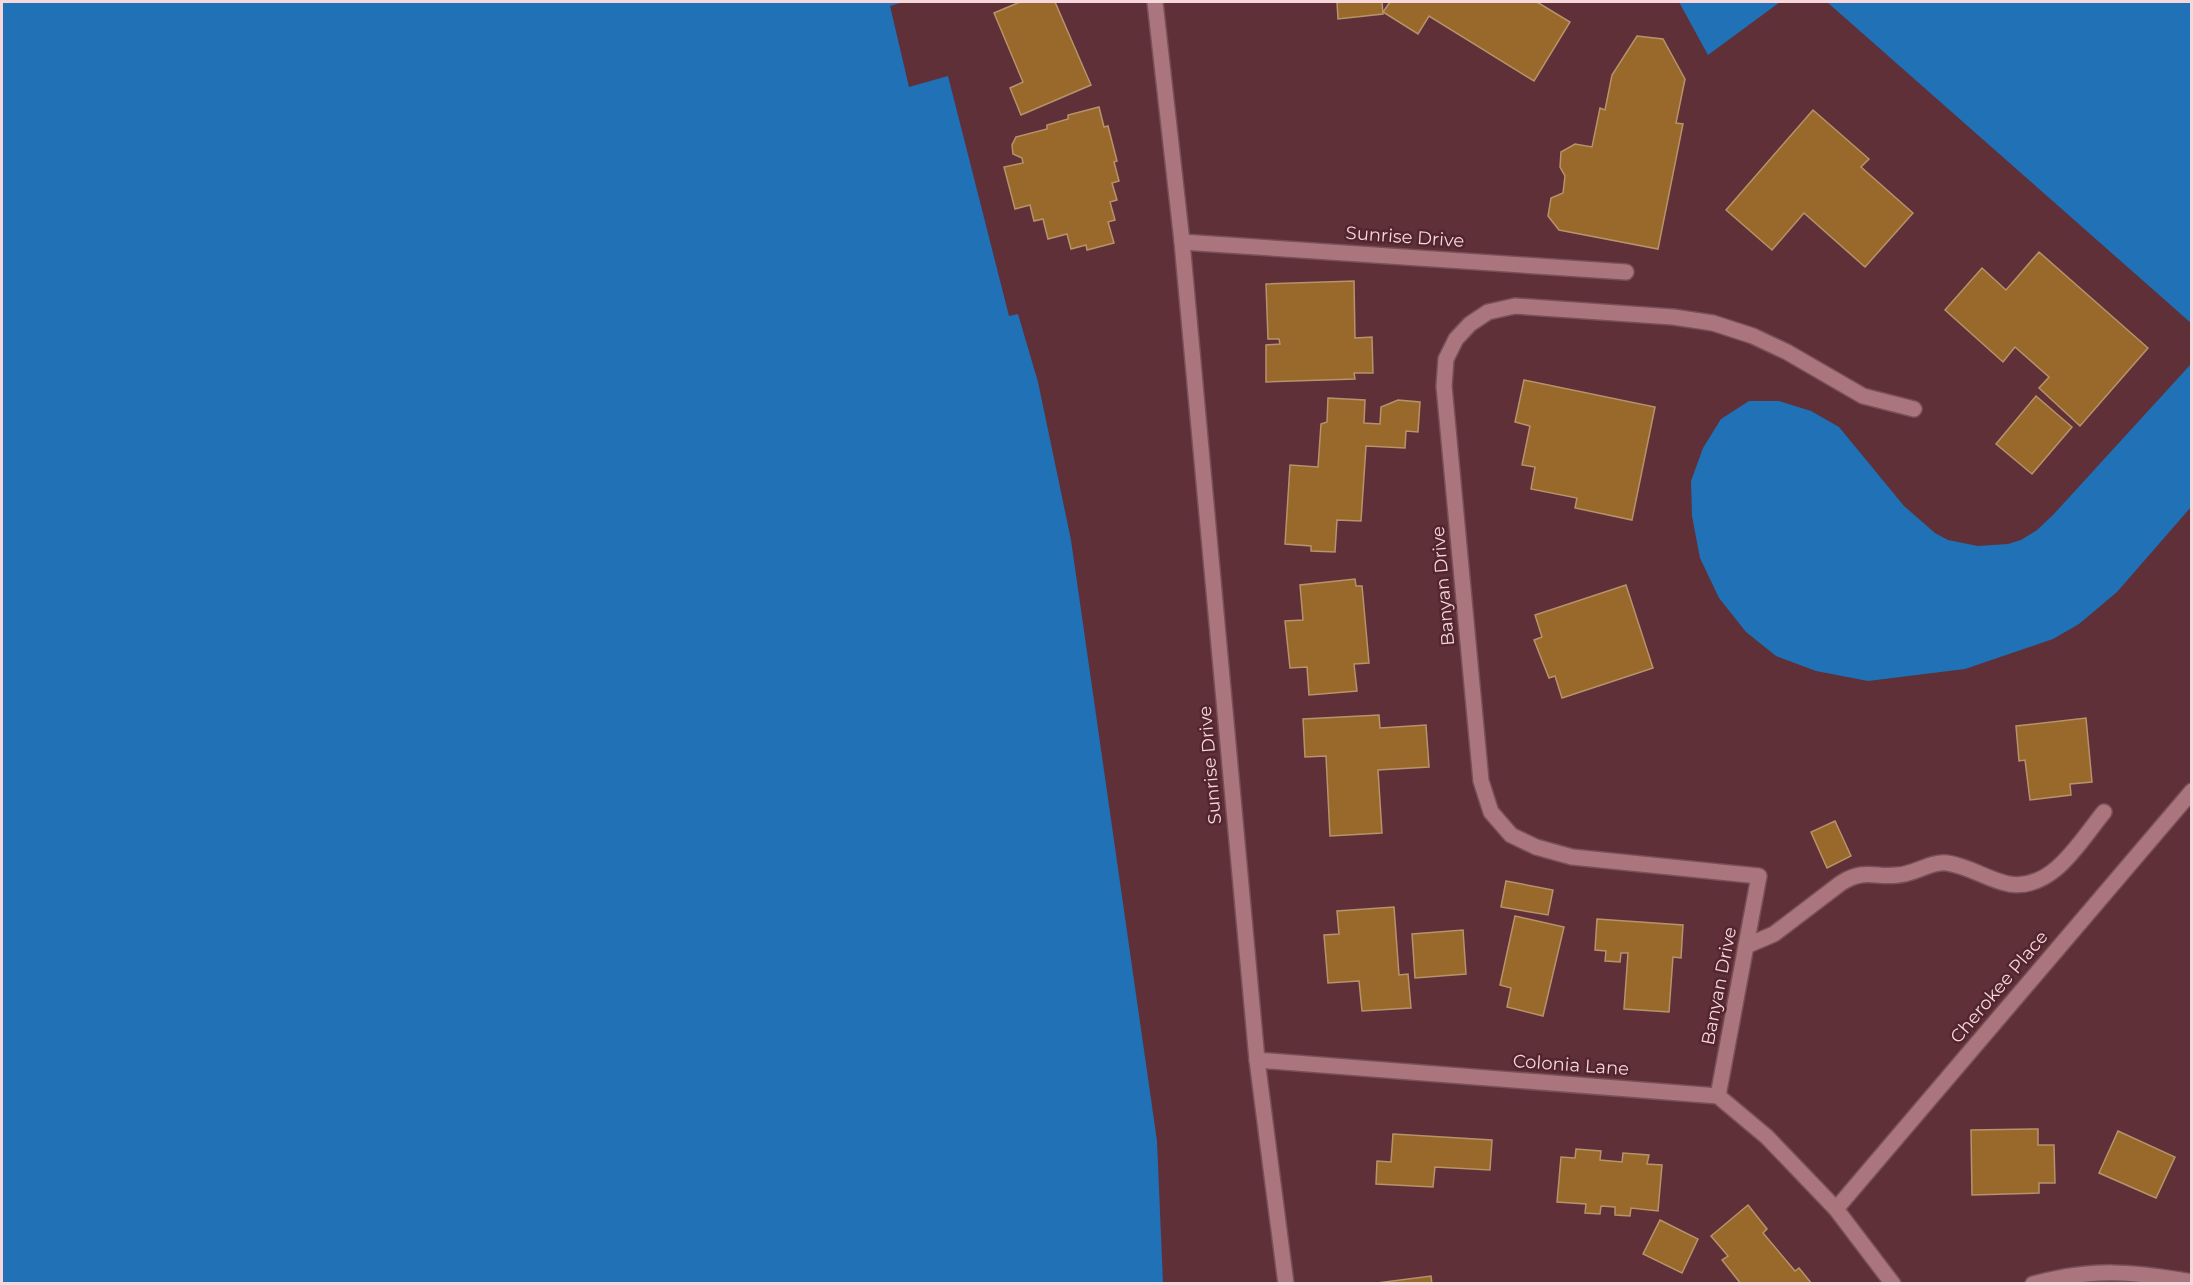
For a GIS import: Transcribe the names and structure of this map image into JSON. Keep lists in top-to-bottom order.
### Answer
{
  "streets": {
    "street": [
      "Sunrise Drive",
      "Banyan Drive",
      "Cherokee Place",
      "Colonia Lane"
    ]
  },
  "crossings": [
    ["Sunrise Drive", "Colonia Lane"],
    ["Banyan Drive", "Colonia Lane"]
  ]
}
